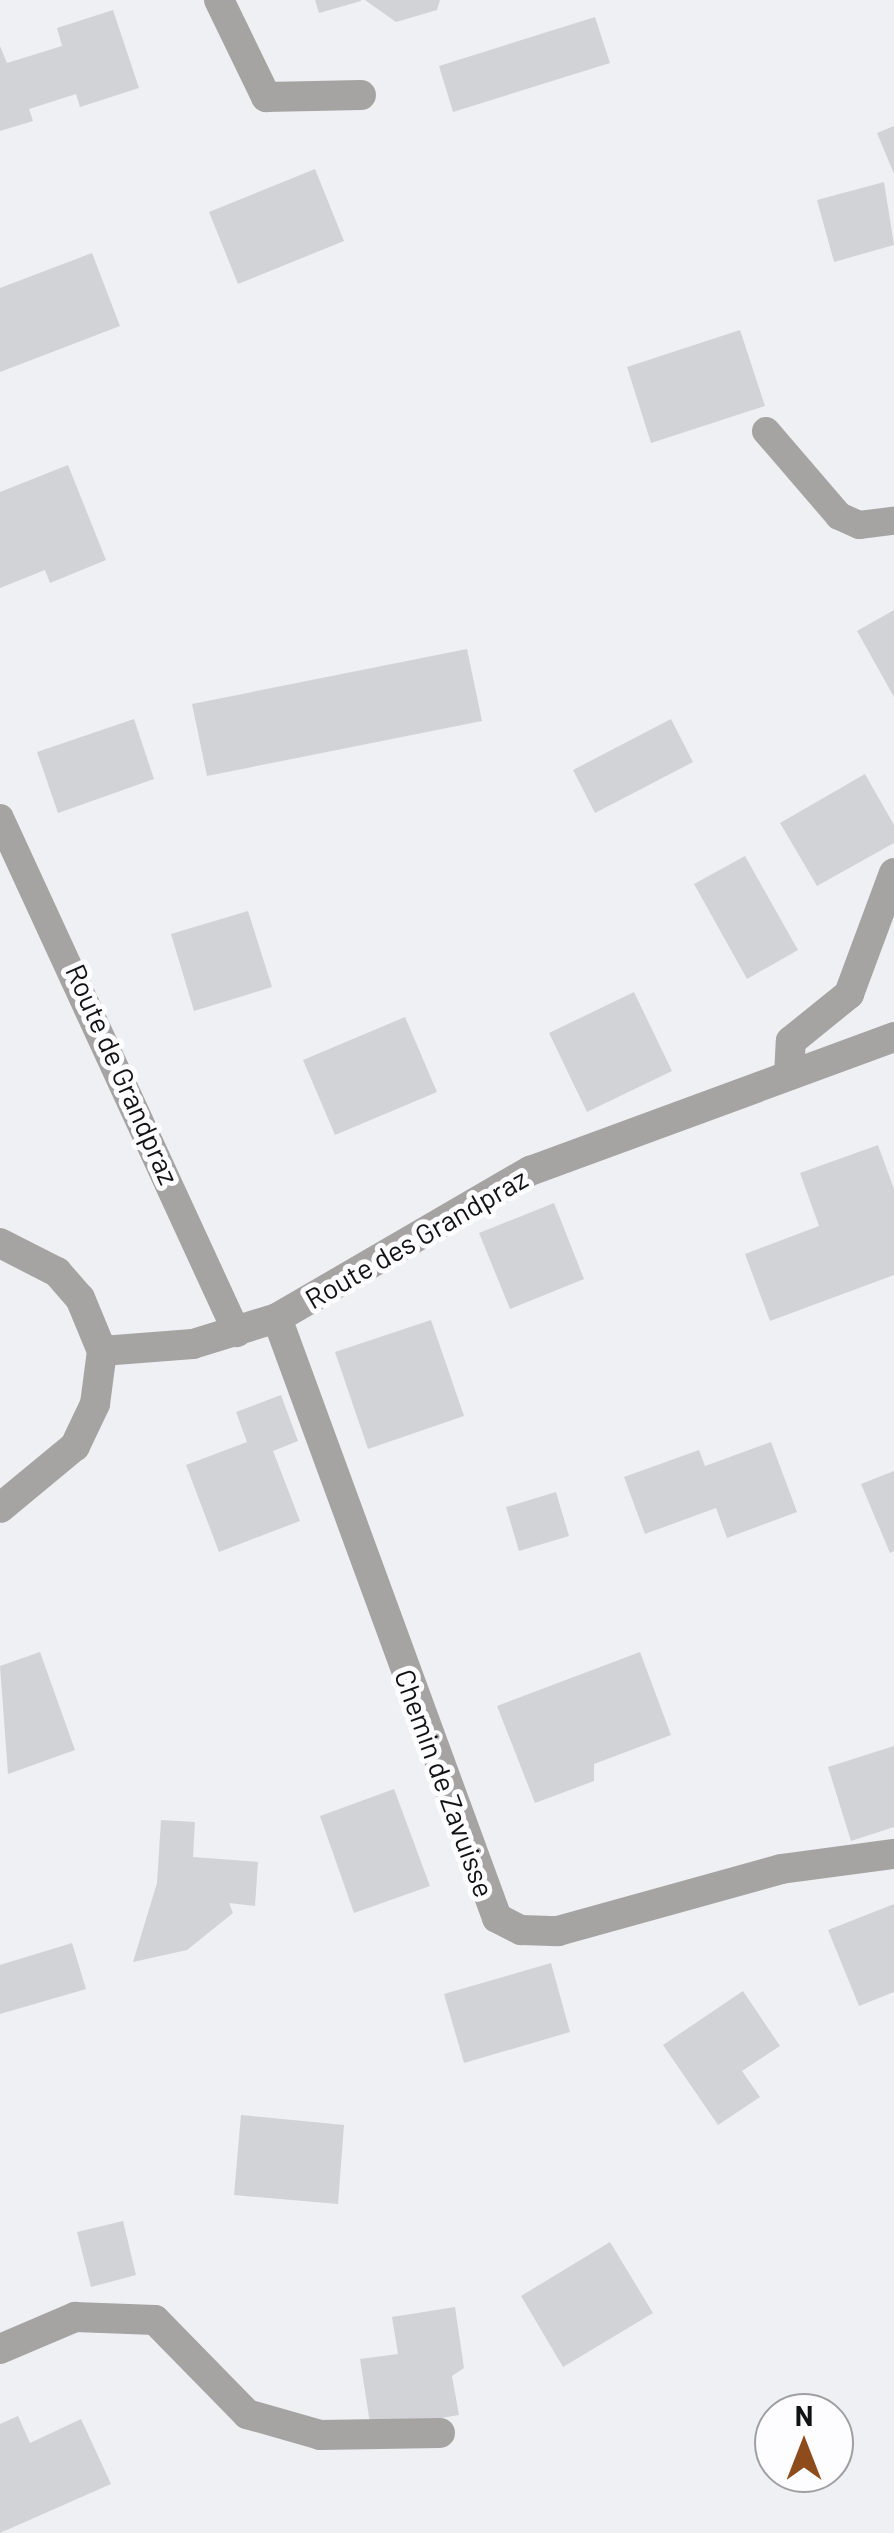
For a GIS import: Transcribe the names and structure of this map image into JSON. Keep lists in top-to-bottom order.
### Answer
{
  "streets": {
    "street": ["Route des Grandpraz", "Chemin de Zavuisse"],
    "lane": ["Route de Grandpraz"]
  },
  "crossings": [
    ["Route de Grandpraz", "Route des Grandpraz"],
    ["Route des Grandpraz", "Chemin de Zavuisse"]
  ],
  "north": "top"
}
